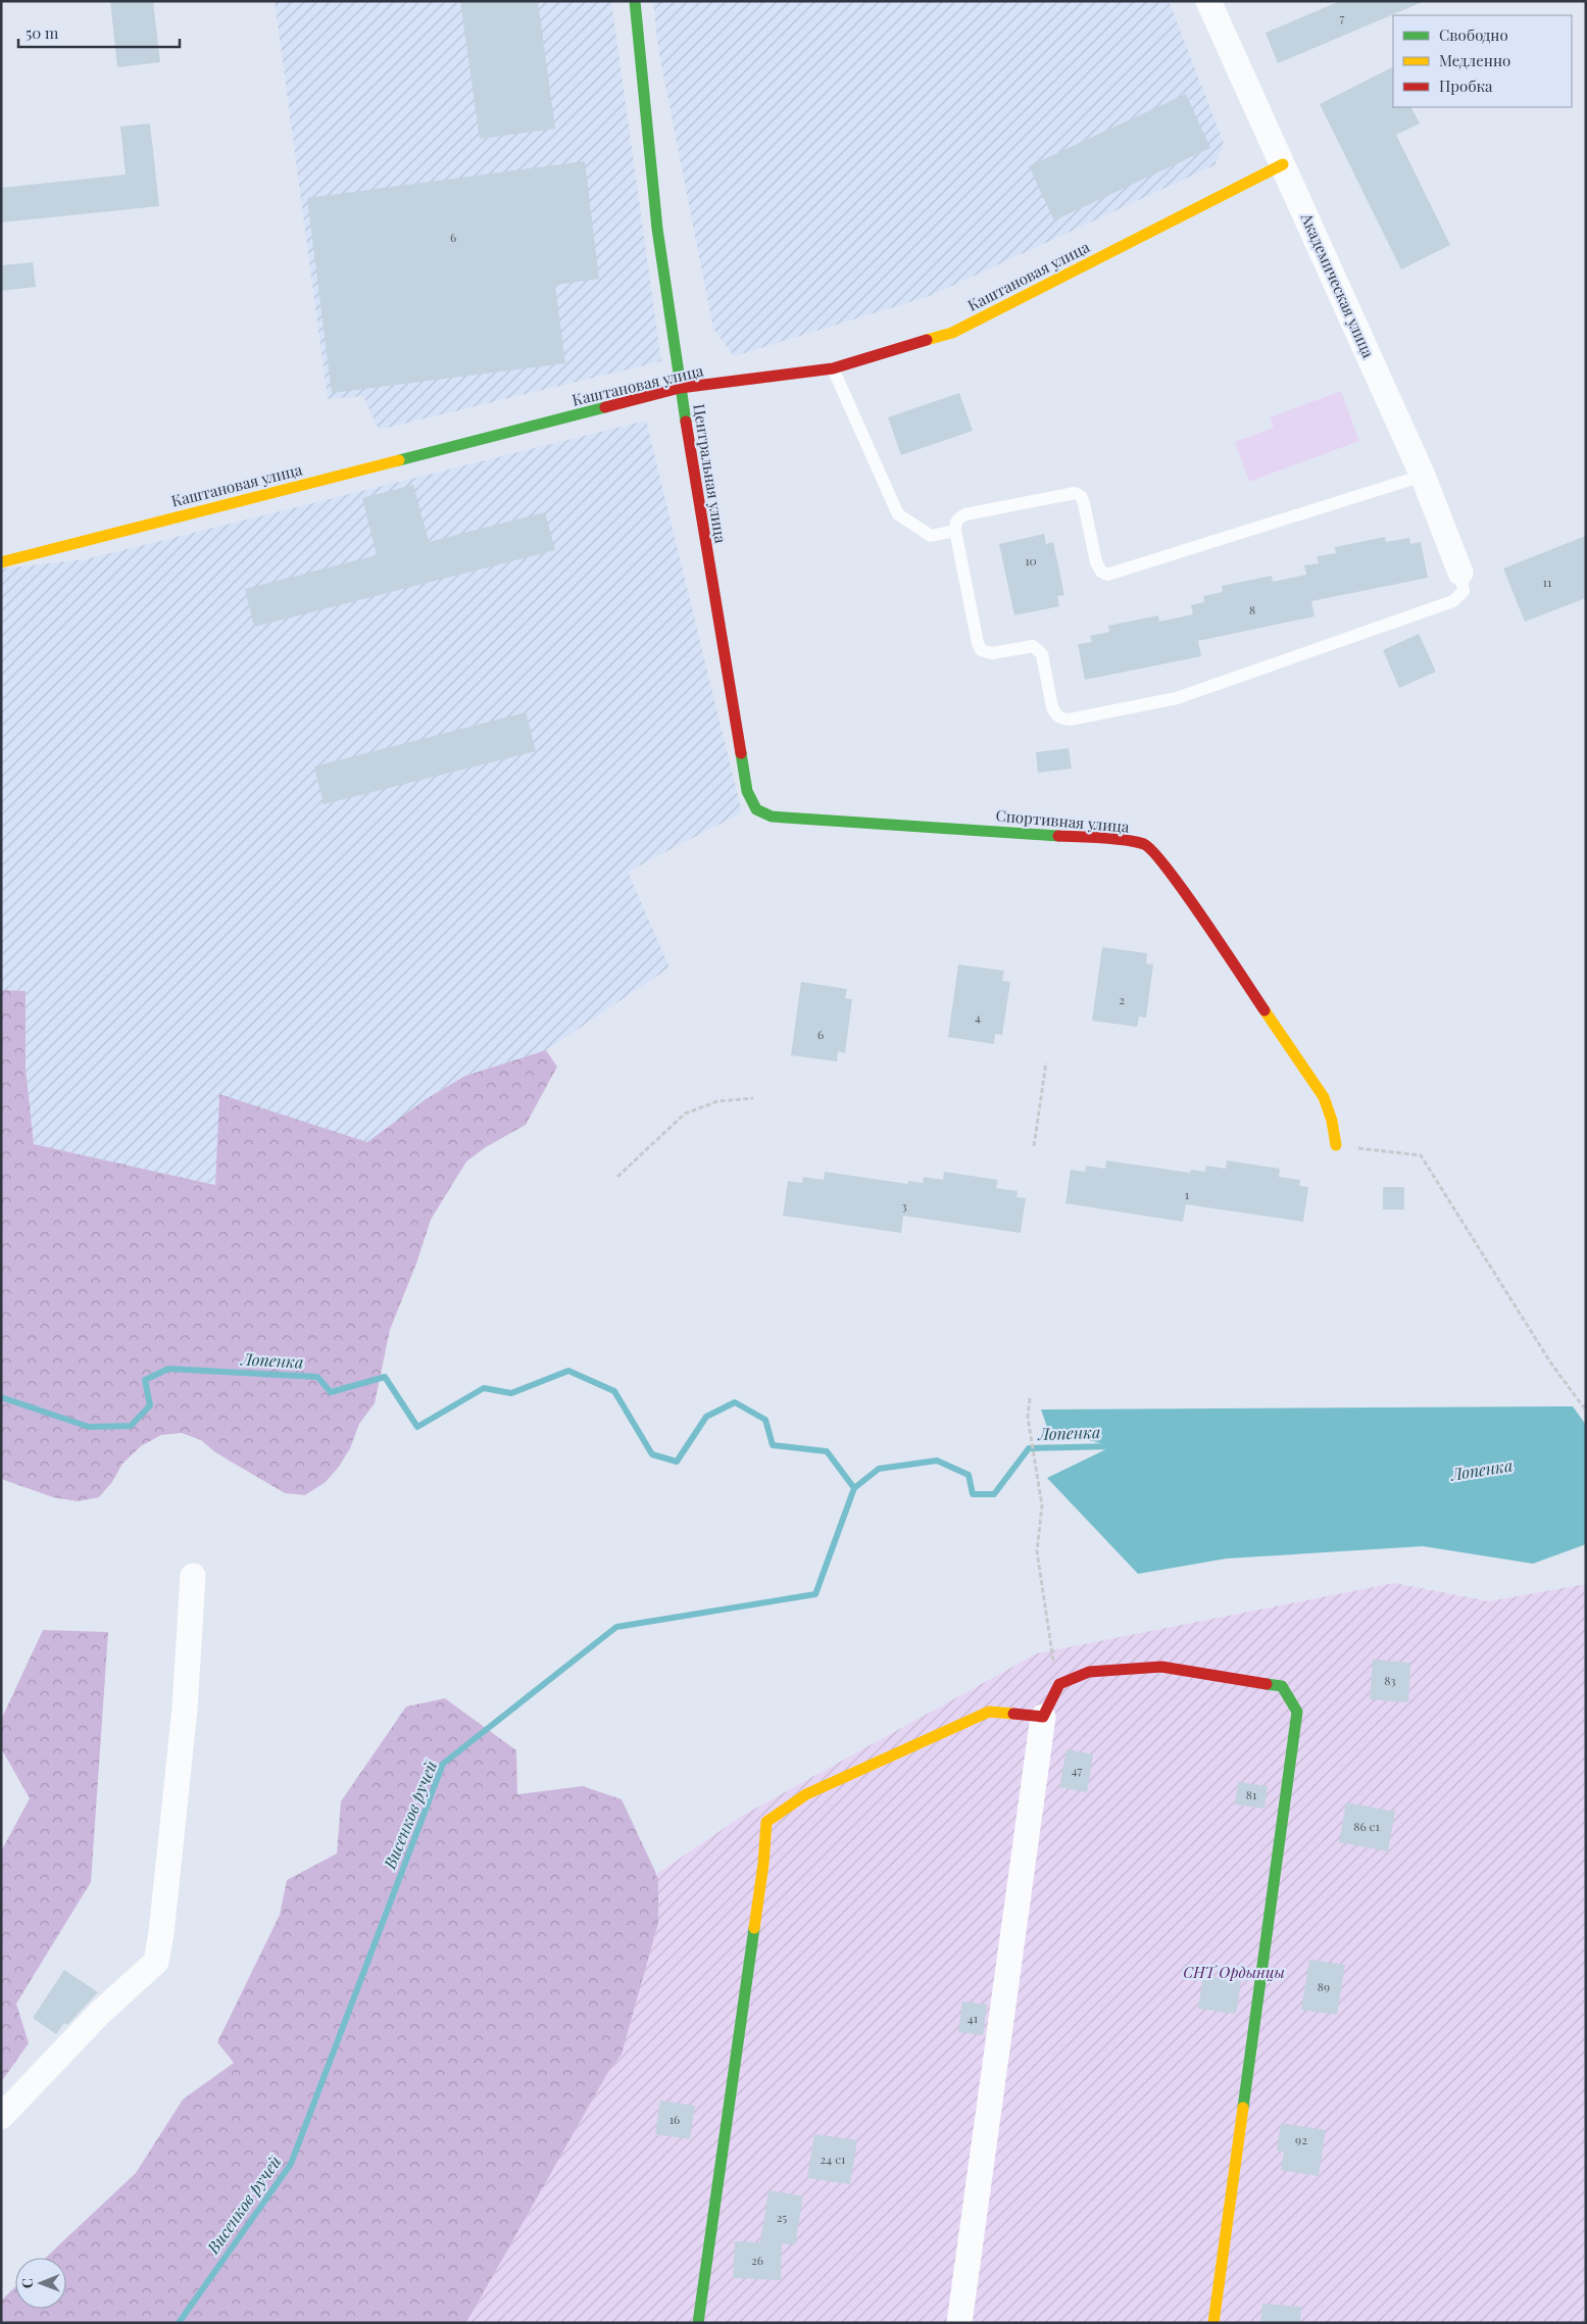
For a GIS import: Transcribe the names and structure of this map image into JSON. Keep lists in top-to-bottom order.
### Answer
{
  "streets": {
    "street": [
      "Каштановая улица",
      "Академическая улица",
      "Центральная улица",
      "Спортивная улица"
    ]
  },
  "crossings": [
    ["Каштановая улица", "Академическая улица"],
    ["Каштановая улица", "Центральная улица"],
    ["Центральная улица", "Спортивная улица"]
  ],
  "water": ["Лопенка", "Висенков ручей"],
  "parks": ["СНТ Ордынцы"],
  "house_numbers": [
    "7",
    "6",
    "10",
    "11",
    "8",
    "2",
    "4",
    "6",
    "1",
    "3",
    "83",
    "47",
    "81",
    "86 с1",
    "89",
    "41",
    "16",
    "92",
    "24 с1",
    "25",
    "26"
  ],
  "legend": ["Свободно", "Медленно", "Пробка"],
  "scale_bar": "50 m",
  "north": "left"
}
